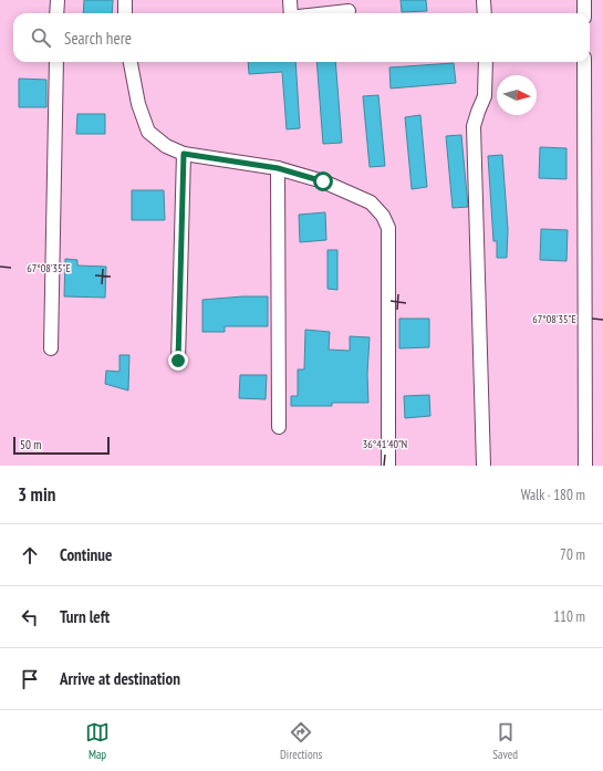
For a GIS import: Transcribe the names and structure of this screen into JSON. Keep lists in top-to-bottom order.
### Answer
{
  "scale_bar": "50 m",
  "north": "right",
  "page": {
    "search": "Search here",
    "scale": "50 m",
    "heading": ["3 min", "Walk · 180 m"],
    "list": [
      ["Continue", "70 m"],
      ["Turn left", "110 m"],
      "Arrive at destination"
    ],
    "nav": ["Map", "Directions", "Saved"]
  },
  "coordinates": ["67°08'35\"E", "36°41'40\"N"]
}
